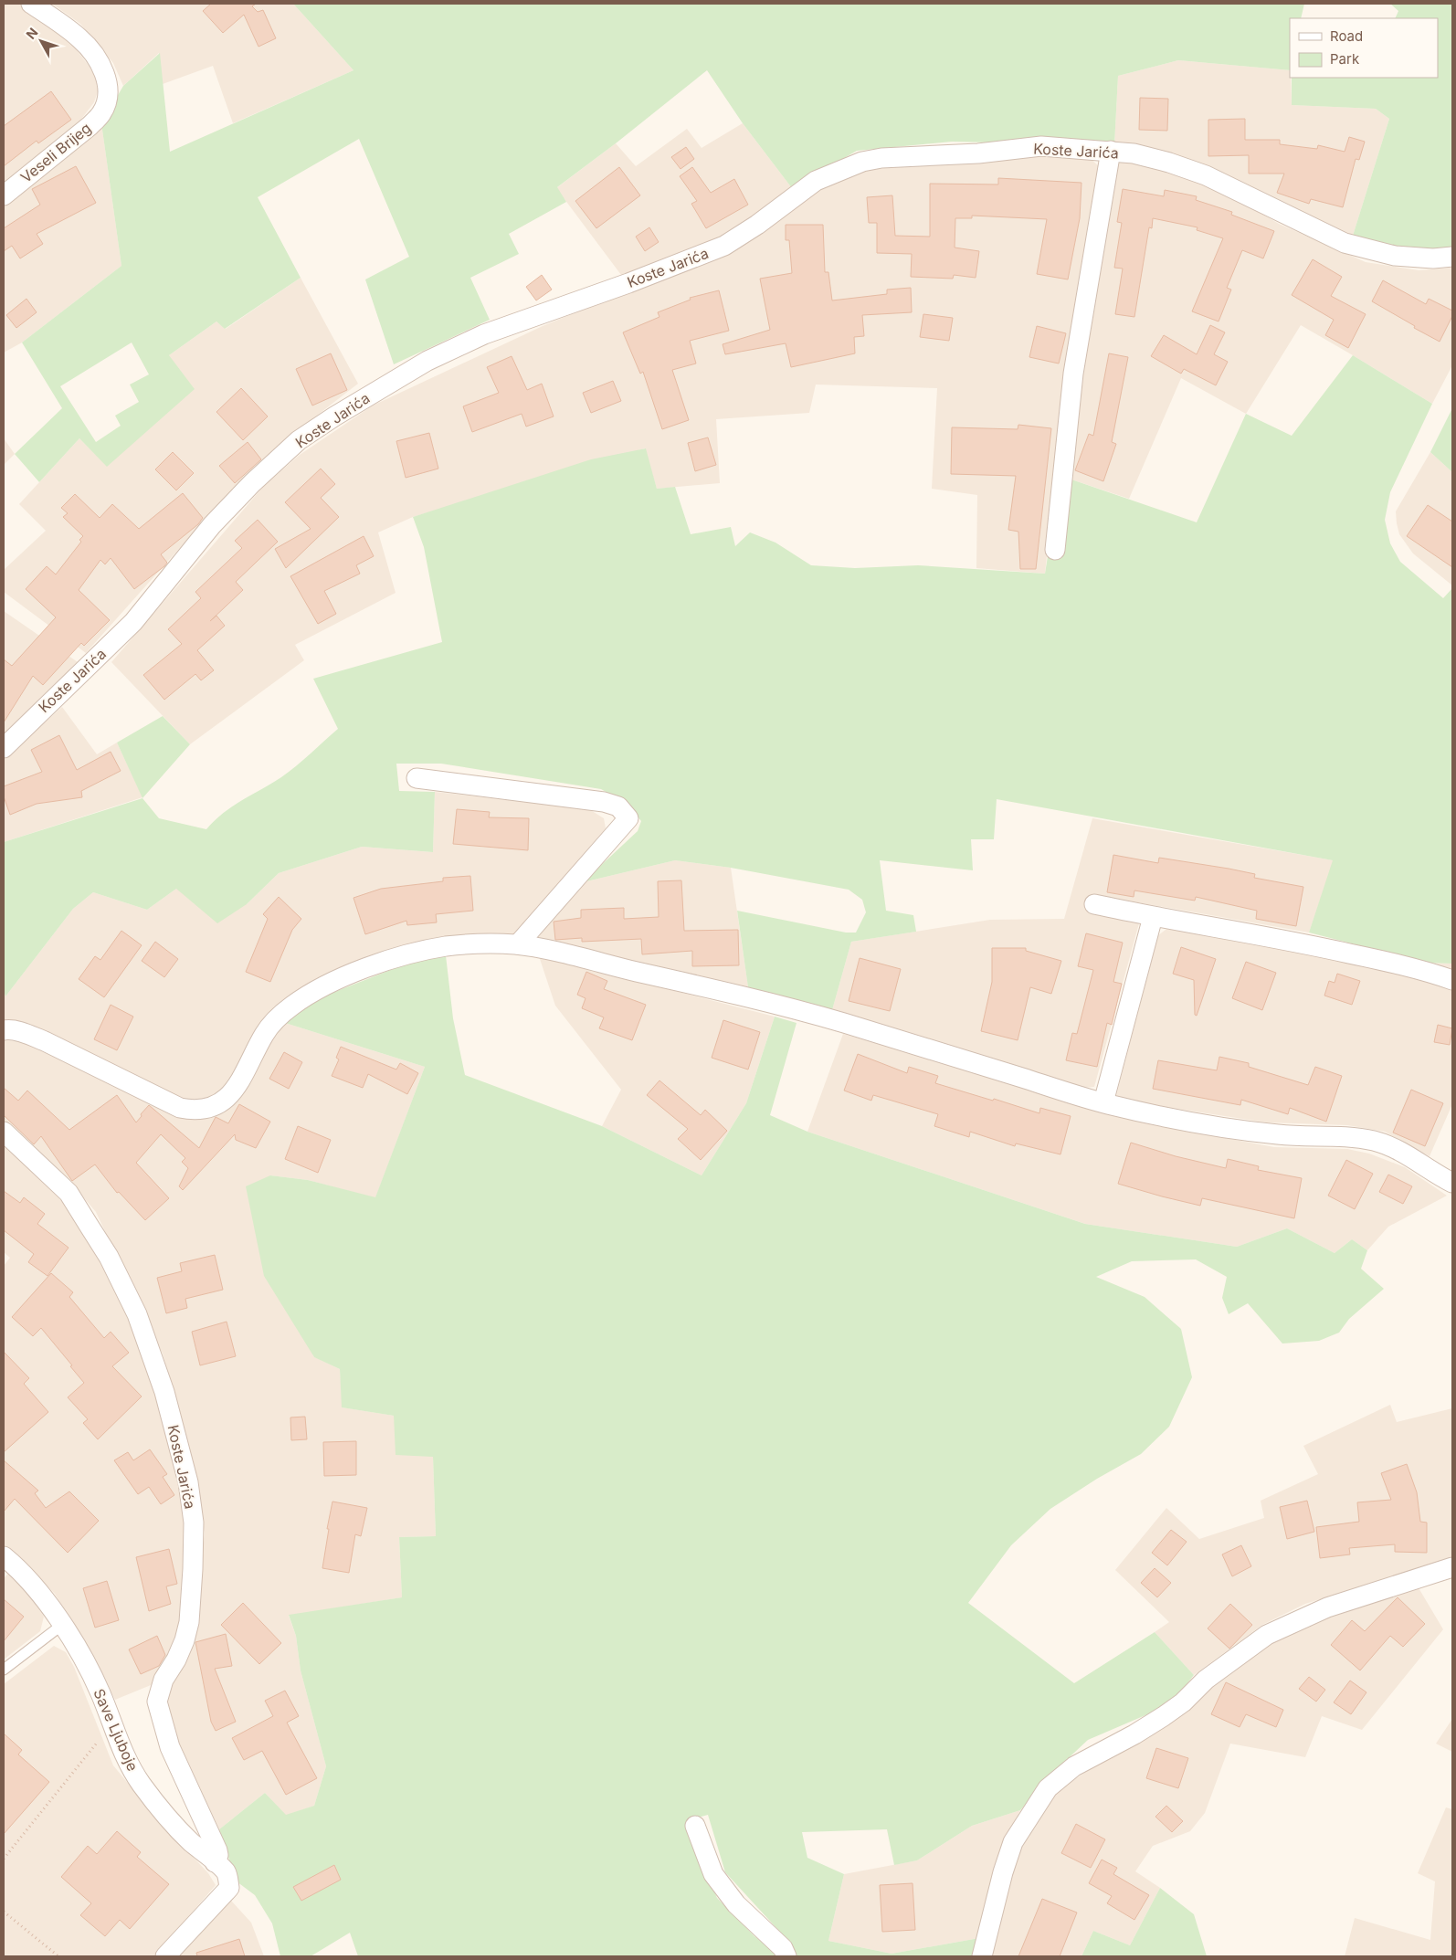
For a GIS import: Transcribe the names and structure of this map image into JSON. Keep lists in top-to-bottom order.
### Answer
{
  "streets": {
    "street": ["Koste Jarića", "Veseli Brijeg", "Save Ljuboje"]
  },
  "crossings": [
    ["Koste Jarića", "Save Ljuboje"]
  ],
  "legend": ["Road", "Park"],
  "north": "top left"
}
